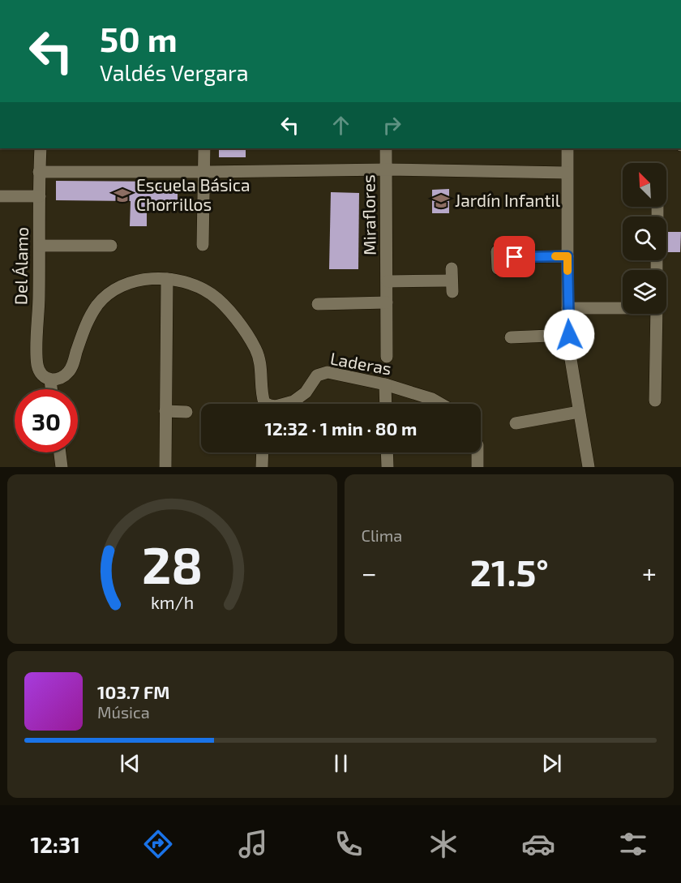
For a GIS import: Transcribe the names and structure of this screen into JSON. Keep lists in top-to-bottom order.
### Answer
{
  "streets": {
    "street": ["Miraflores", "Del Álamo", "Laderas"]
  },
  "crossings": [
    ["Del Álamo", "Laderas"]
  ],
  "places": {
    "school or university": ["Escuela Básica Chorrillos", "Jardín Infantil"]
  },
  "north": "top left",
  "page": {
    "turn": ["50 m", "Valdés Vergara"],
    "limit": "30",
    "trip": "12:32 · 1 min · 80 m",
    "tile": "Clima",
    "heat": ["−", "21.5°", "+"],
    "song": ["103.7 FM", "Música"],
    "tabs": "12:31",
    "gauge": ["28", "km/h"]
  }
}
